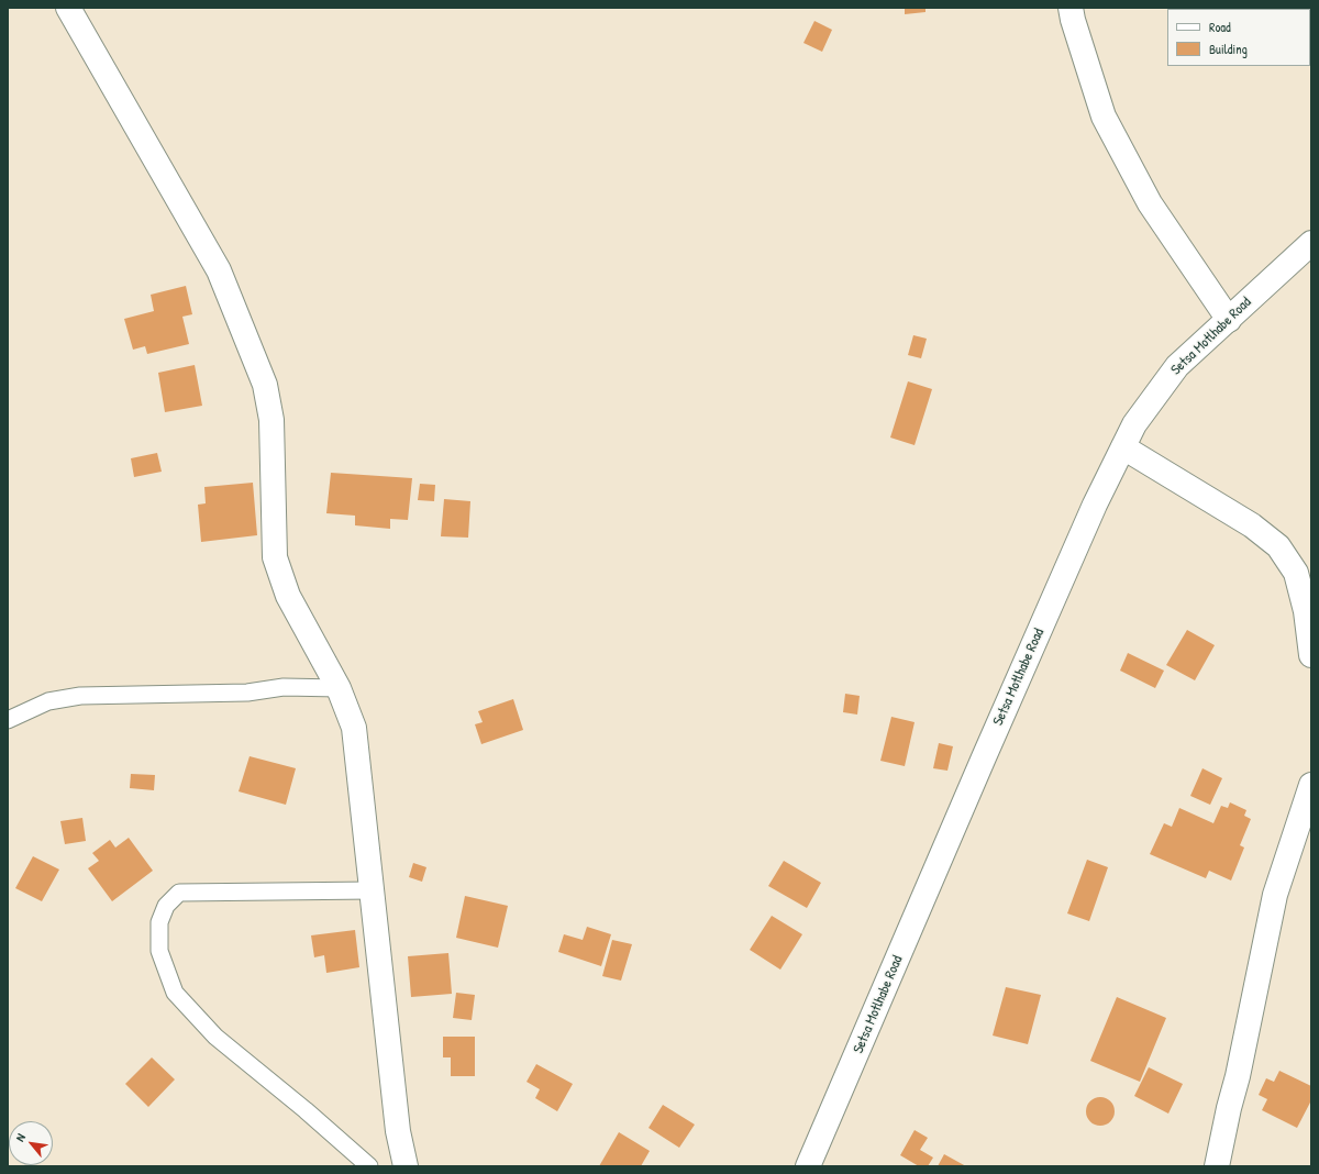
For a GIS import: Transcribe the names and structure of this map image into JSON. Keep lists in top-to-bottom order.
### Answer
{
  "streets": {
    "street": ["Setsa Motlhabe Road"]
  },
  "legend": ["Road", "Building"],
  "north": "top left"
}
